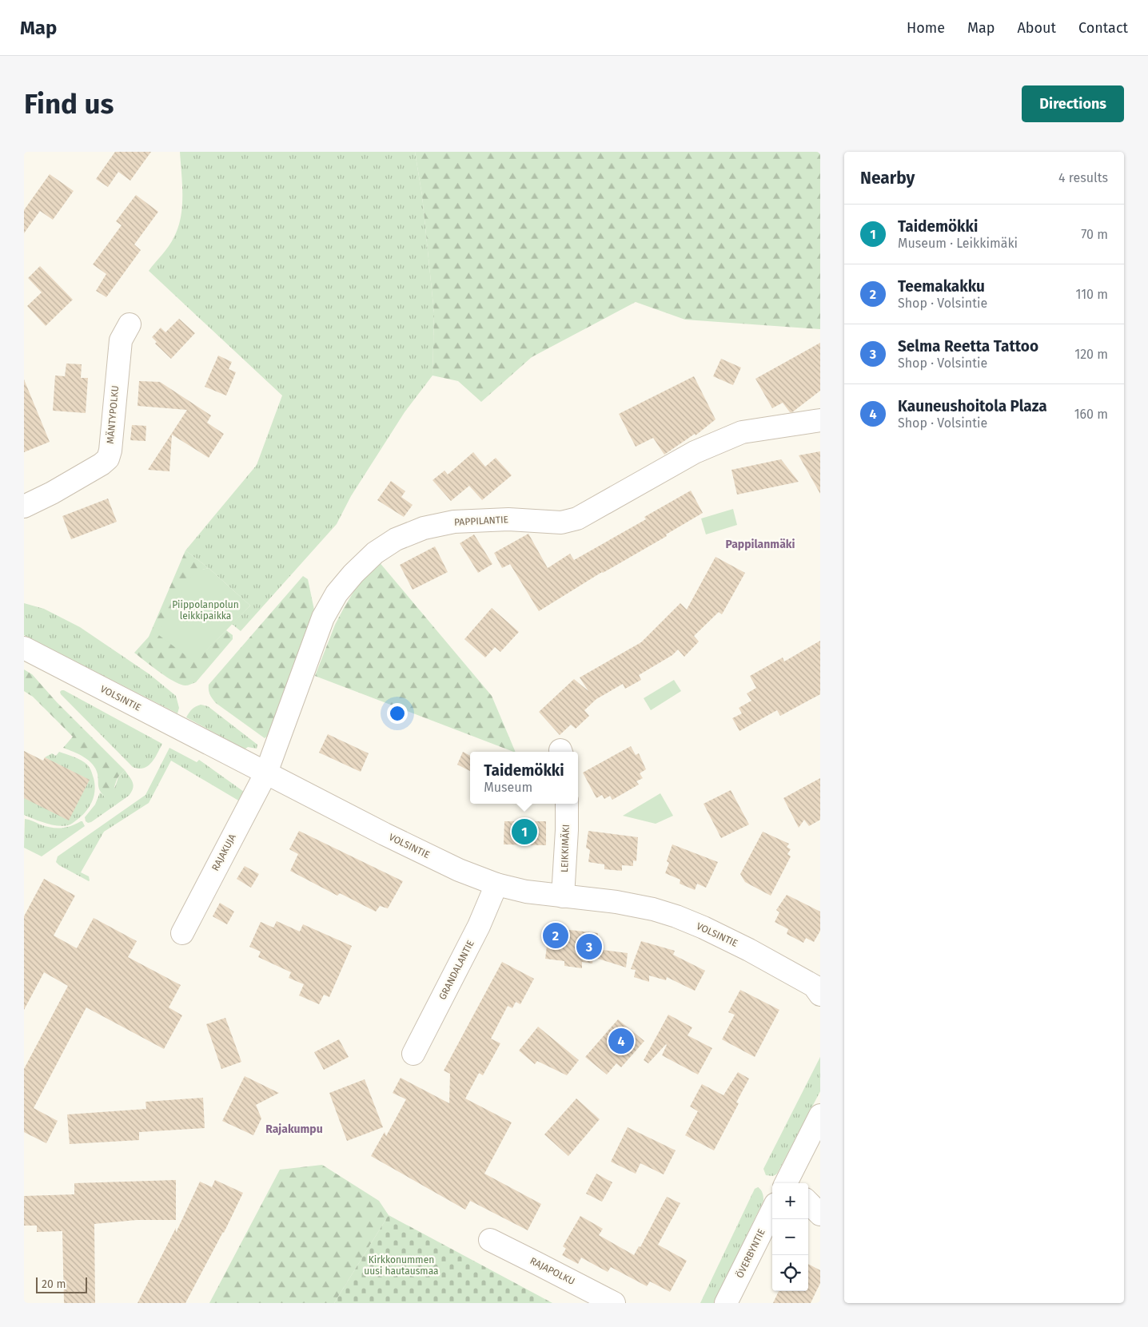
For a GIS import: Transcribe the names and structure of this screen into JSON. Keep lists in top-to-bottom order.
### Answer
{
  "streets": {
    "street": [
      "MÄNTYPOLKU",
      "PAPPILANTIE",
      "VOLSINTIE",
      "LEIKKIMÄKI",
      "RAJAKUJA",
      "GRANDALANTIE",
      "ÖVERBYNTIE",
      "RAJAPOLKU"
    ]
  },
  "crossings": [
    ["PAPPILANTIE", "VOLSINTIE"],
    ["PAPPILANTIE", "RAJAKUJA"],
    ["VOLSINTIE", "LEIKKIMÄKI"],
    ["VOLSINTIE", "RAJAKUJA"],
    ["VOLSINTIE", "GRANDALANTIE"]
  ],
  "districts": ["Pappilanmäki", "Rajakumpu"],
  "parks": ["Piippolanpolun leikkipaikka", "Kirkkonummen uusi hautausmaa"],
  "scale_bar": "20 m",
  "page": {
    "header": "Map",
    "nav": [
      "Home",
      "Map",
      "About",
      "Contact"
    ],
    "buttons": "Directions",
    "title": "Find us",
    "heading": ["Nearby", "4 results"],
    "list": [
      {
        "mark": "1",
        "name": "Taidemökki",
        "note": "Museum · Leikkimäki",
        "value": "70 m"
      },
      {
        "mark": "2",
        "name": "Teemakakku",
        "note": "Shop · Volsintie",
        "value": "110 m"
      },
      {
        "mark": "3",
        "name": "Selma Reetta Tattoo",
        "note": "Shop · Volsintie",
        "value": "120 m"
      },
      {
        "mark": "4",
        "name": "Kauneushoitola Plaza",
        "note": "Shop · Volsintie",
        "value": "160 m"
      }
    ],
    "popup": ["Taidemökki", "Museum"],
    "pins": [
      "1",
      "2",
      "3",
      "4"
    ],
    "map_buttons": ["+", "−"],
    "scale": "20 m"
  }
}
